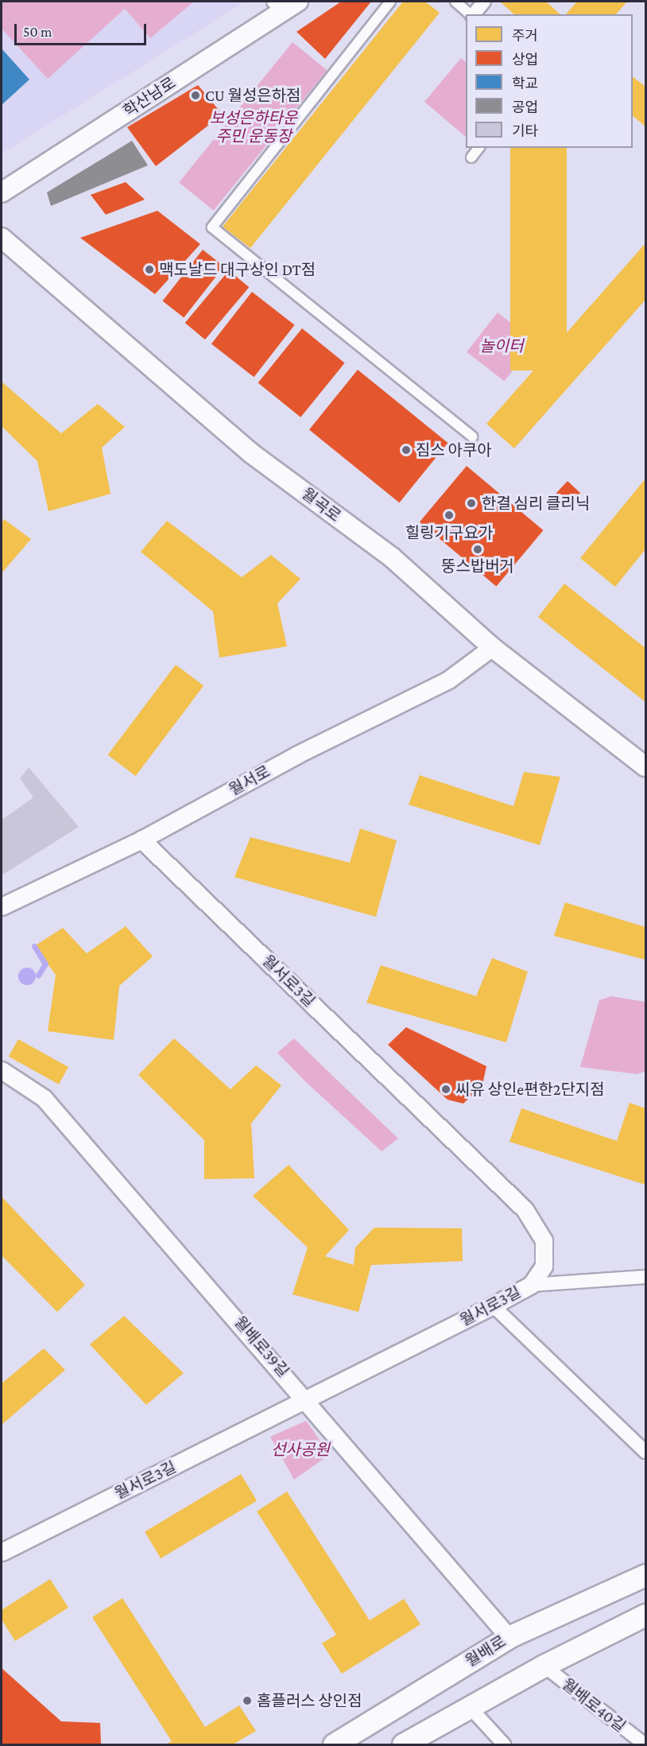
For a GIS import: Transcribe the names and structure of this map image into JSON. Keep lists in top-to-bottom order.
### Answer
{
  "streets": {
    "main road": ["학산남로", "월곡로", "월배로"],
    "street": [
      "월서로",
      "월서로3길",
      "월배로39길",
      "월배로40길"
    ]
  },
  "crossings": [
    ["월곡로", "월서로"],
    ["월서로", "월서로3길"],
    ["월서로3길", "월배로39길"],
    ["월배로39길", "월배로"]
  ],
  "parks": ["보성은하타운 주민 운동장", "놀이터", "선사공원"],
  "places": [
    "CU 월성은하점",
    "맥도날드 대구상인 DT점",
    "짐스 아쿠아",
    "한결 심리 클리닉",
    "힐링기구요가",
    "뚱스밥버거",
    "씨유 상인e편한2단지점",
    "홈플러스 상인점"
  ],
  "legend": [
    "주거",
    "상업",
    "학교",
    "공업",
    "기타"
  ],
  "scale_bar": "50 m"
}
